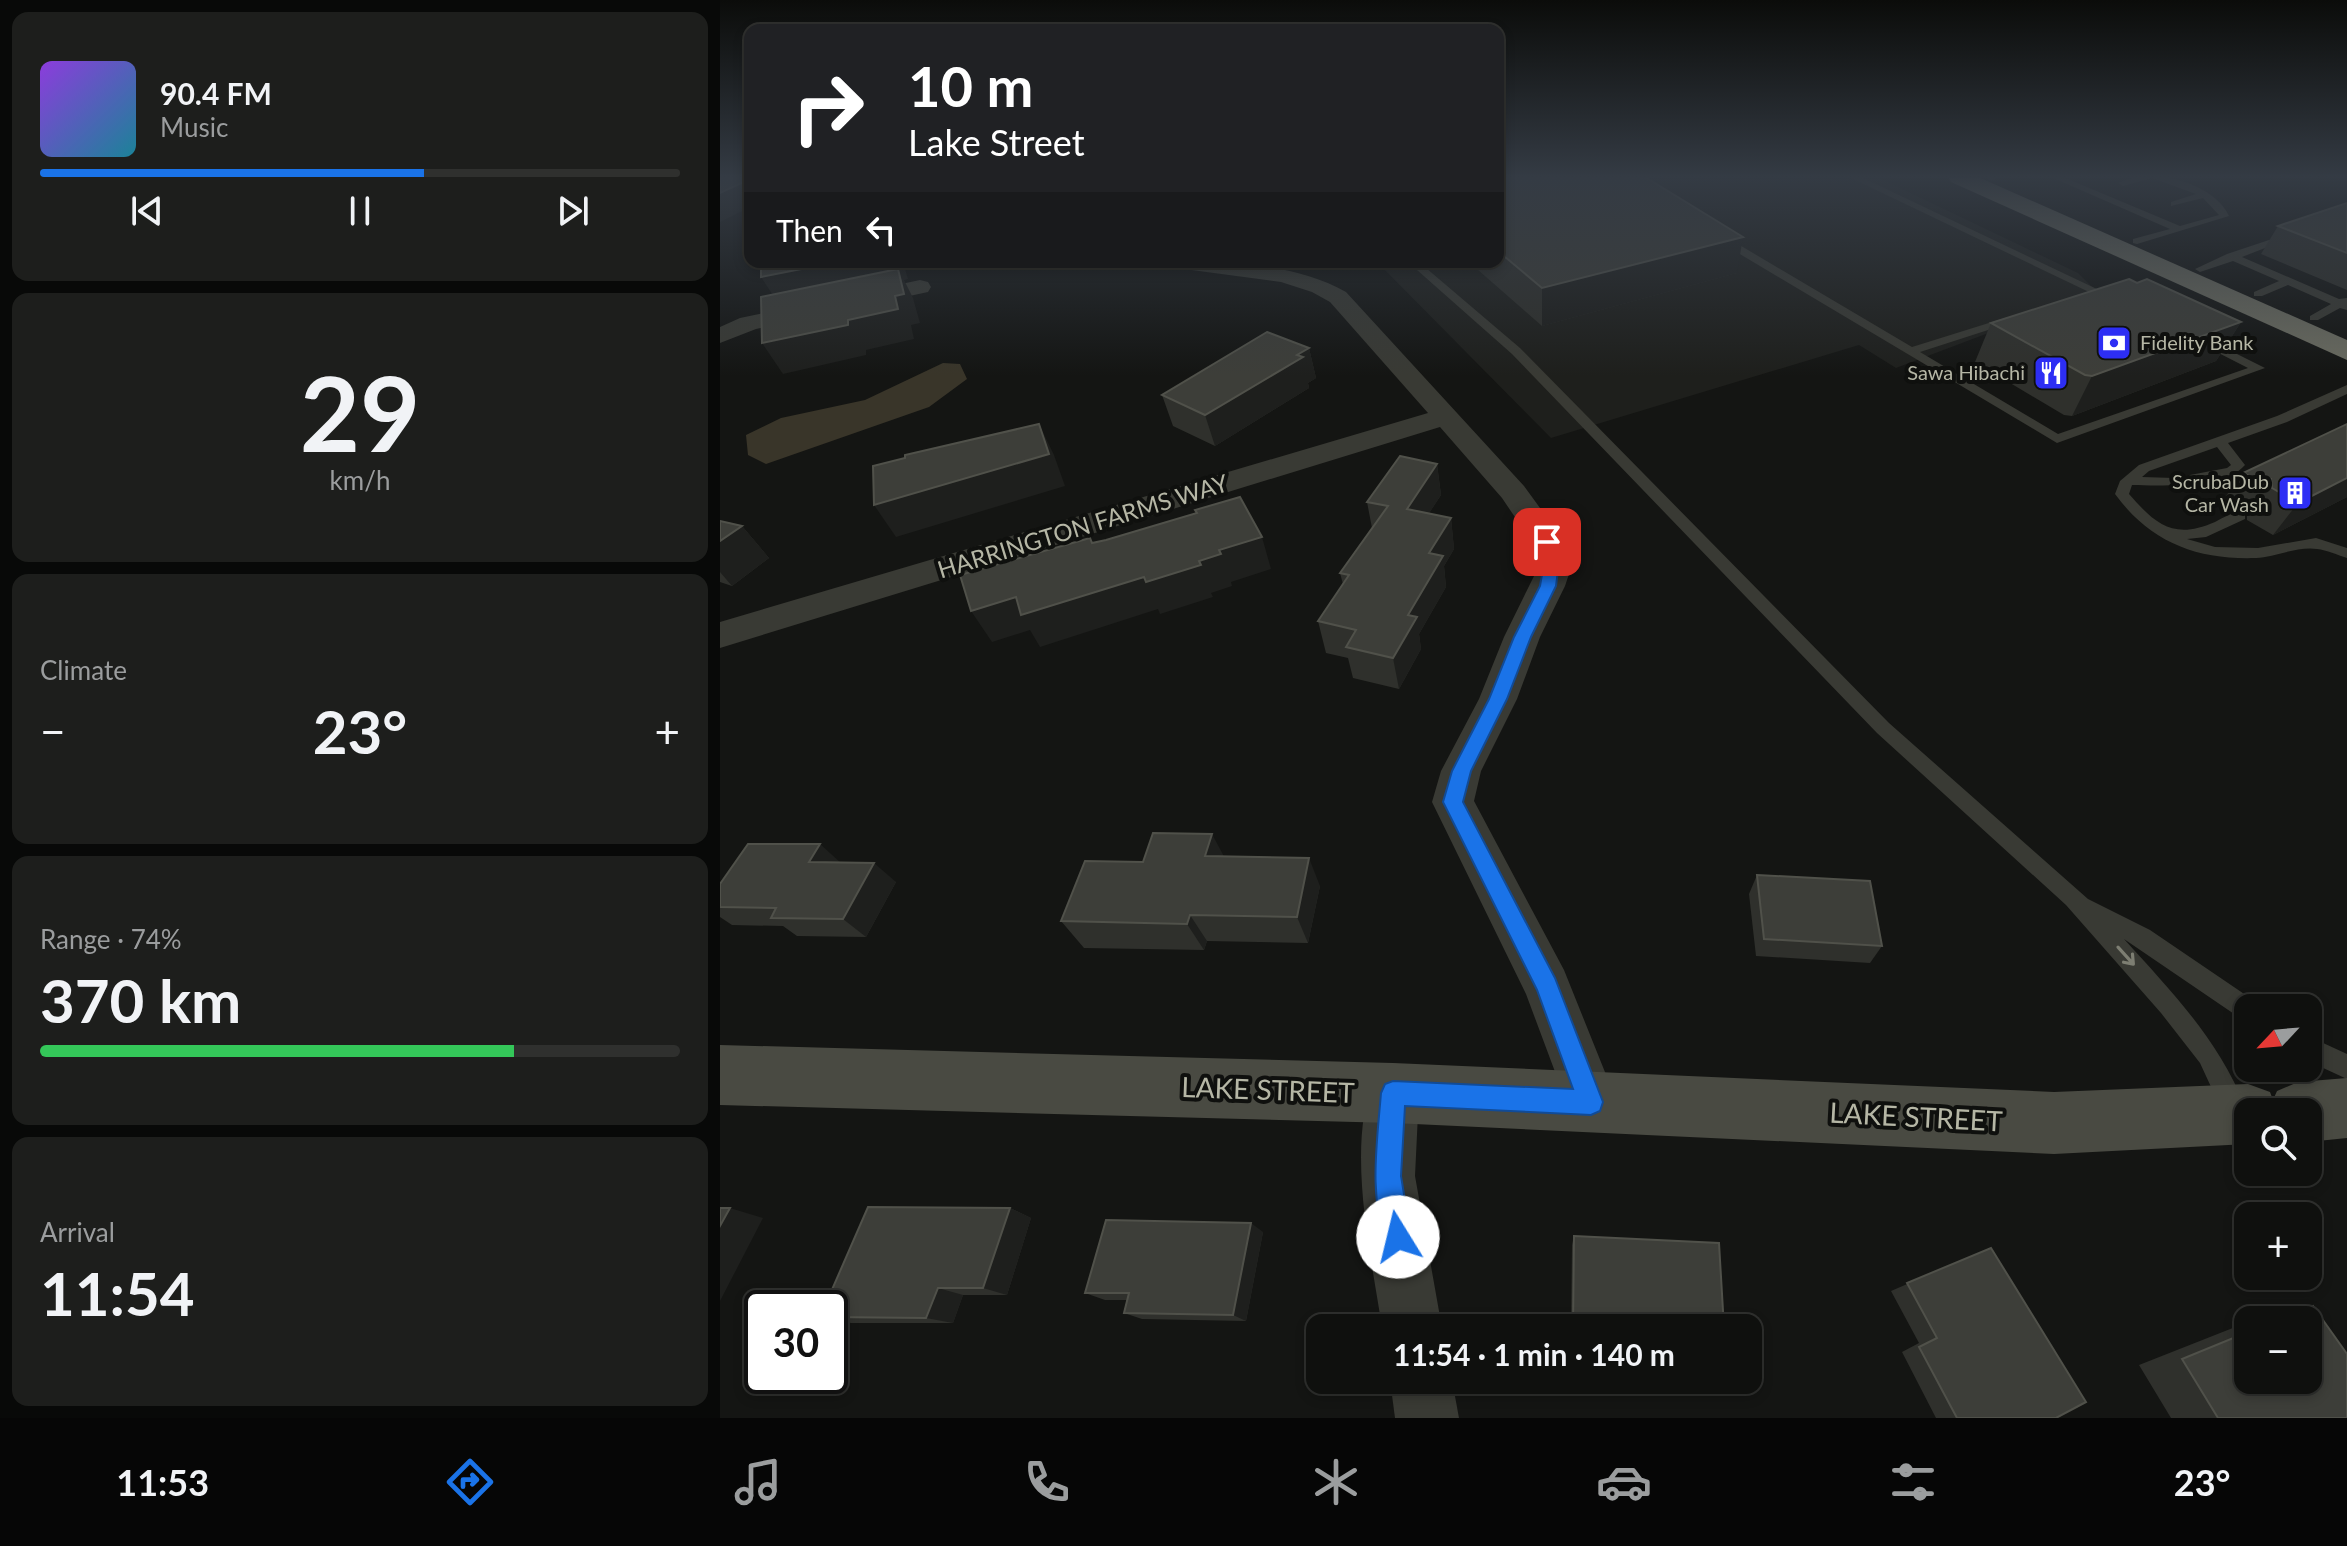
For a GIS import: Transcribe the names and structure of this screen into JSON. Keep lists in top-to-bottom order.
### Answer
{
  "streets": {
    "street": ["HARRINGTON FARMS WAY", "LAKE STREET"]
  },
  "places": {
    "bank": ["Fidelity Bank"],
    "restaurant": ["Sawa Hibachi"],
    "building": ["ScrubaDub Car Wash"]
  },
  "north": "bottom left",
  "page": {
    "turn": ["10 m", "Lake Street"],
    "song": ["90.4 FM", "Music"],
    "then": "Then",
    "tile": [
      ["29", "km/h"],
      "Climate",
      ["Range · 74%", "370 km"],
      ["Arrival", "11:54"]
    ],
    "heat": ["−", "23°", "+"],
    "map_buttons": ["+", "−"],
    "limit": "30",
    "trip": "11:54 · 1 min · 140 m",
    "tabs": ["11:53", "23°"]
  }
}
